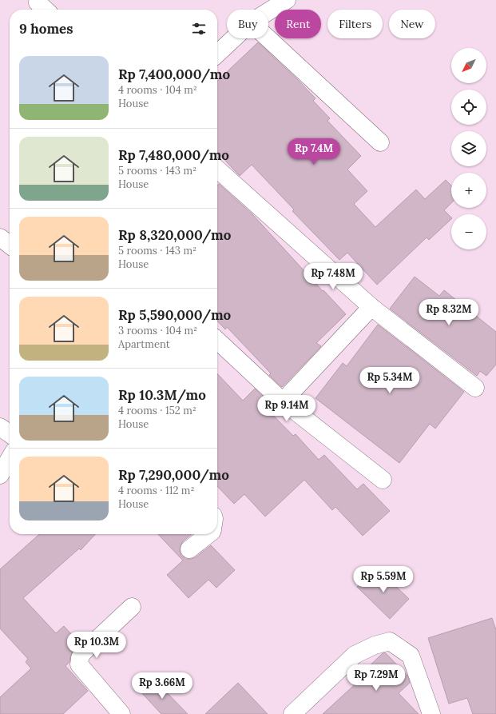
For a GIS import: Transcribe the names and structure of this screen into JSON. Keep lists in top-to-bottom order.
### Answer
{
  "north": "bottom left",
  "page": {
    "chip": [
      "Buy",
      "Rent",
      "Filters",
      "New"
    ],
    "heading": "9 homes",
    "map_buttons": ["+", "−"],
    "list": [
      {
        "name": "Rp 7,400,000/mo",
        "note": "4 rooms · 104 m² · House"
      },
      {
        "name": "Rp 7,480,000/mo",
        "note": "5 rooms · 143 m² · House"
      },
      {
        "name": "Rp 8,320,000/mo",
        "note": "5 rooms · 143 m² · House"
      },
      {
        "name": "Rp 5,590,000/mo",
        "note": "3 rooms · 104 m² · Apartment"
      },
      {
        "name": "Rp 10.3M/mo",
        "note": "4 rooms · 152 m² · House"
      },
      {
        "name": "Rp 7,290,000/mo",
        "note": "4 rooms · 112 m² · House"
      }
    ],
    "price": [
      "Rp 7.4M",
      "Rp 7.48M",
      "Rp 8.32M",
      "Rp 5.34M",
      "Rp 9.14M",
      "Rp 5.59M",
      "Rp 10.3M",
      "Rp 7.29M",
      "Rp 3.66M"
    ]
  }
}
